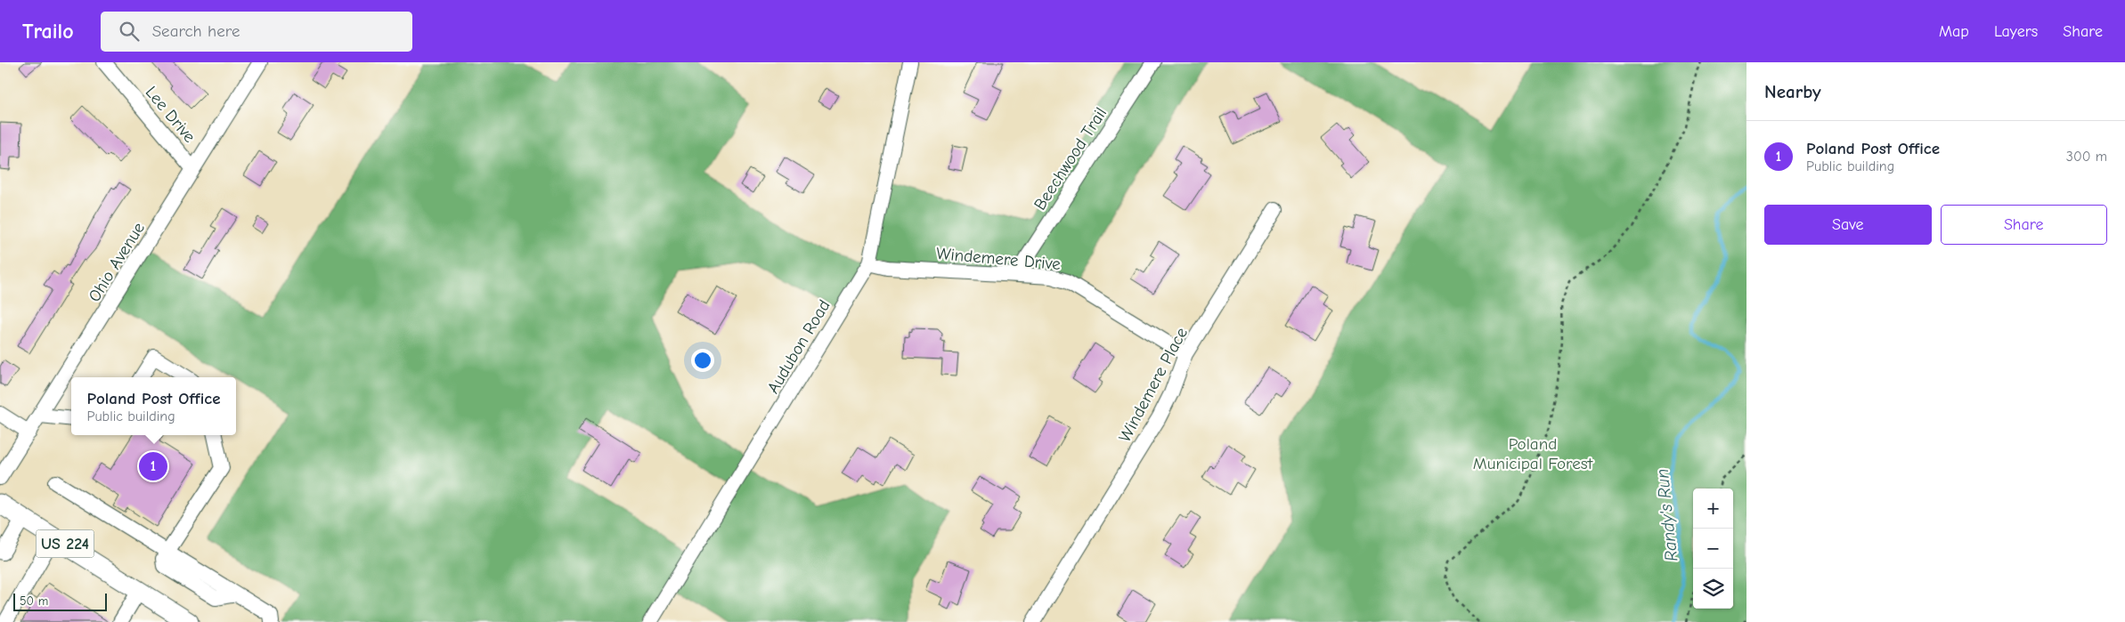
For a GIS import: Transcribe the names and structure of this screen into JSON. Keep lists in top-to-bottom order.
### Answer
{
  "streets": {
    "main road": ["US 224"],
    "street": [
      "Lee Drive",
      "Beechwood Trail",
      "Windemere Drive",
      "Ohio Avenue",
      "Audubon Road",
      "Windemere Place"
    ]
  },
  "crossings": [
    ["Lee Drive", "Ohio Avenue"],
    ["Beechwood Trail", "Windemere Drive"],
    ["Windemere Drive", "Audubon Road"],
    ["Windemere Drive", "Windemere Place"]
  ],
  "water": ["Randy's Run"],
  "parks": ["Poland Municipal Forest"],
  "scale_bar": "50 m",
  "page": {
    "header": "Trailo",
    "search": "Search here",
    "nav": ["Map", "Layers", "Share"],
    "heading": "Nearby",
    "list": [
      {
        "mark": "1",
        "name": "Poland Post Office",
        "note": "Public building",
        "value": "300 m"
      }
    ],
    "buttons": ["Save", "Share"],
    "popup": ["Poland Post Office", "Public building"],
    "pins": "1",
    "map_buttons": ["+", "−"],
    "scale": "50 m"
  }
}
